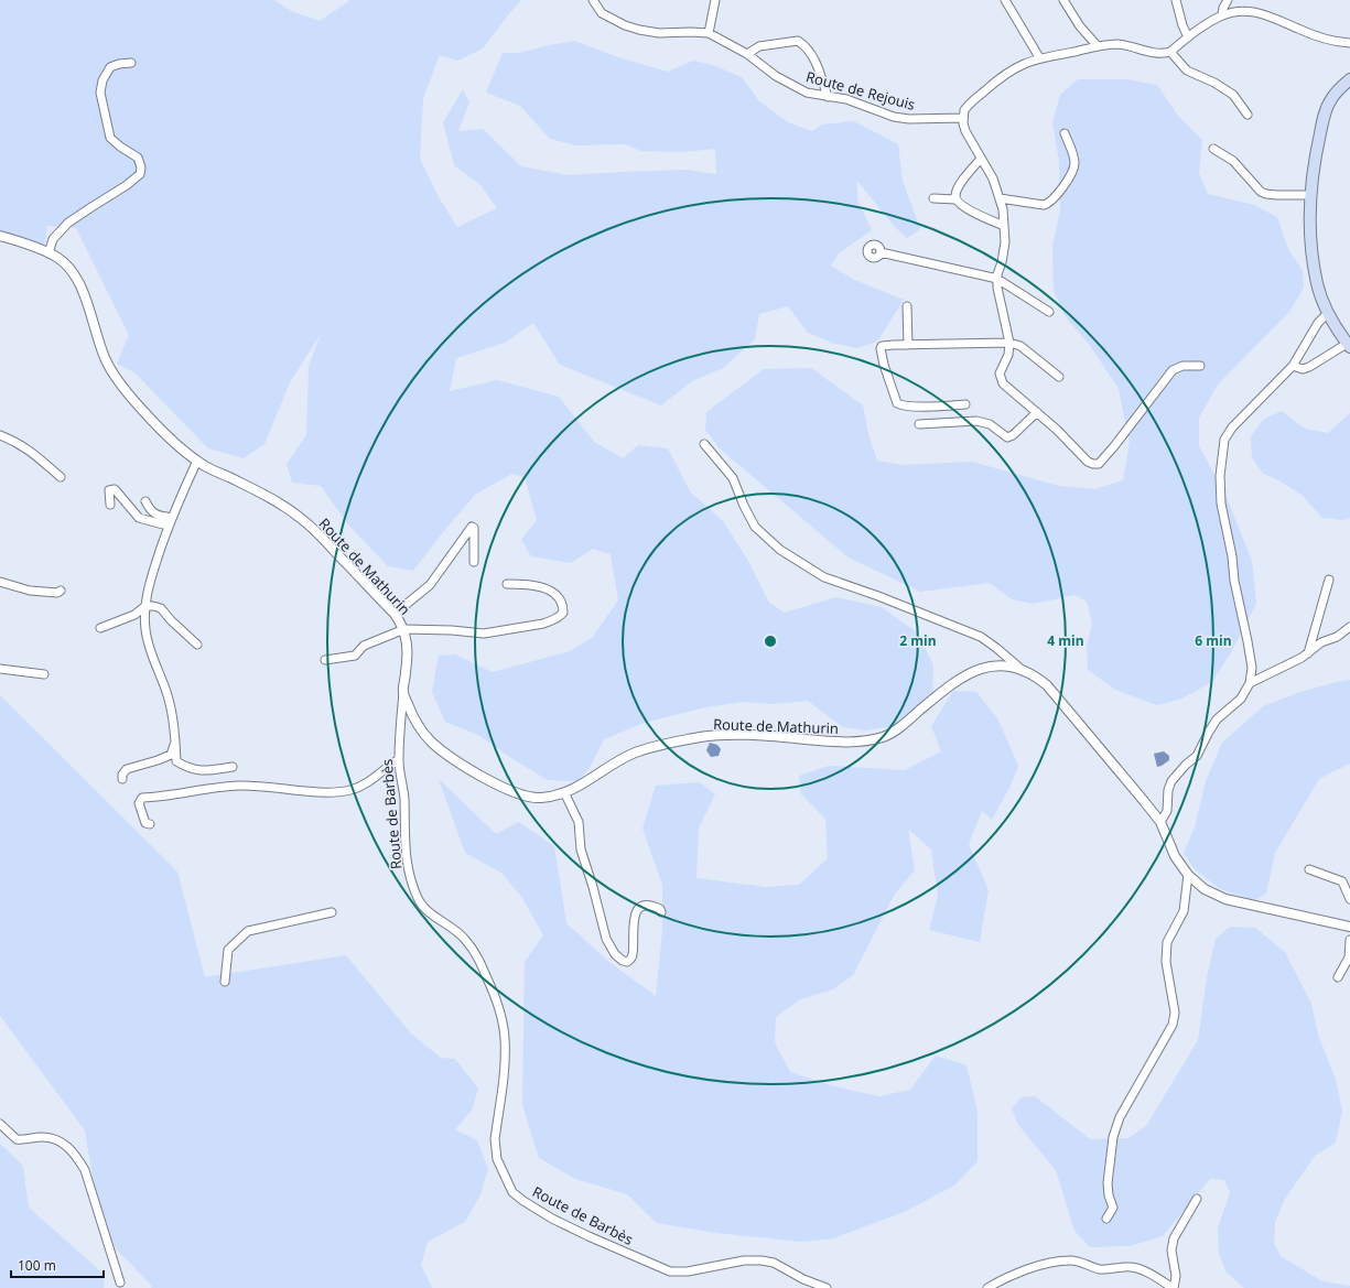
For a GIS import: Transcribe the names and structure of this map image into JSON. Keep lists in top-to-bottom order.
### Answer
{
  "streets": {
    "street": ["Route de Rejouis", "Route de Mathurin", "Route de Barbès"]
  },
  "crossings": [
    ["Route de Mathurin", "Route de Barbès"]
  ],
  "scale_bar": "100 m",
  "rings": ["2 min", "4 min", "6 min"]
}
